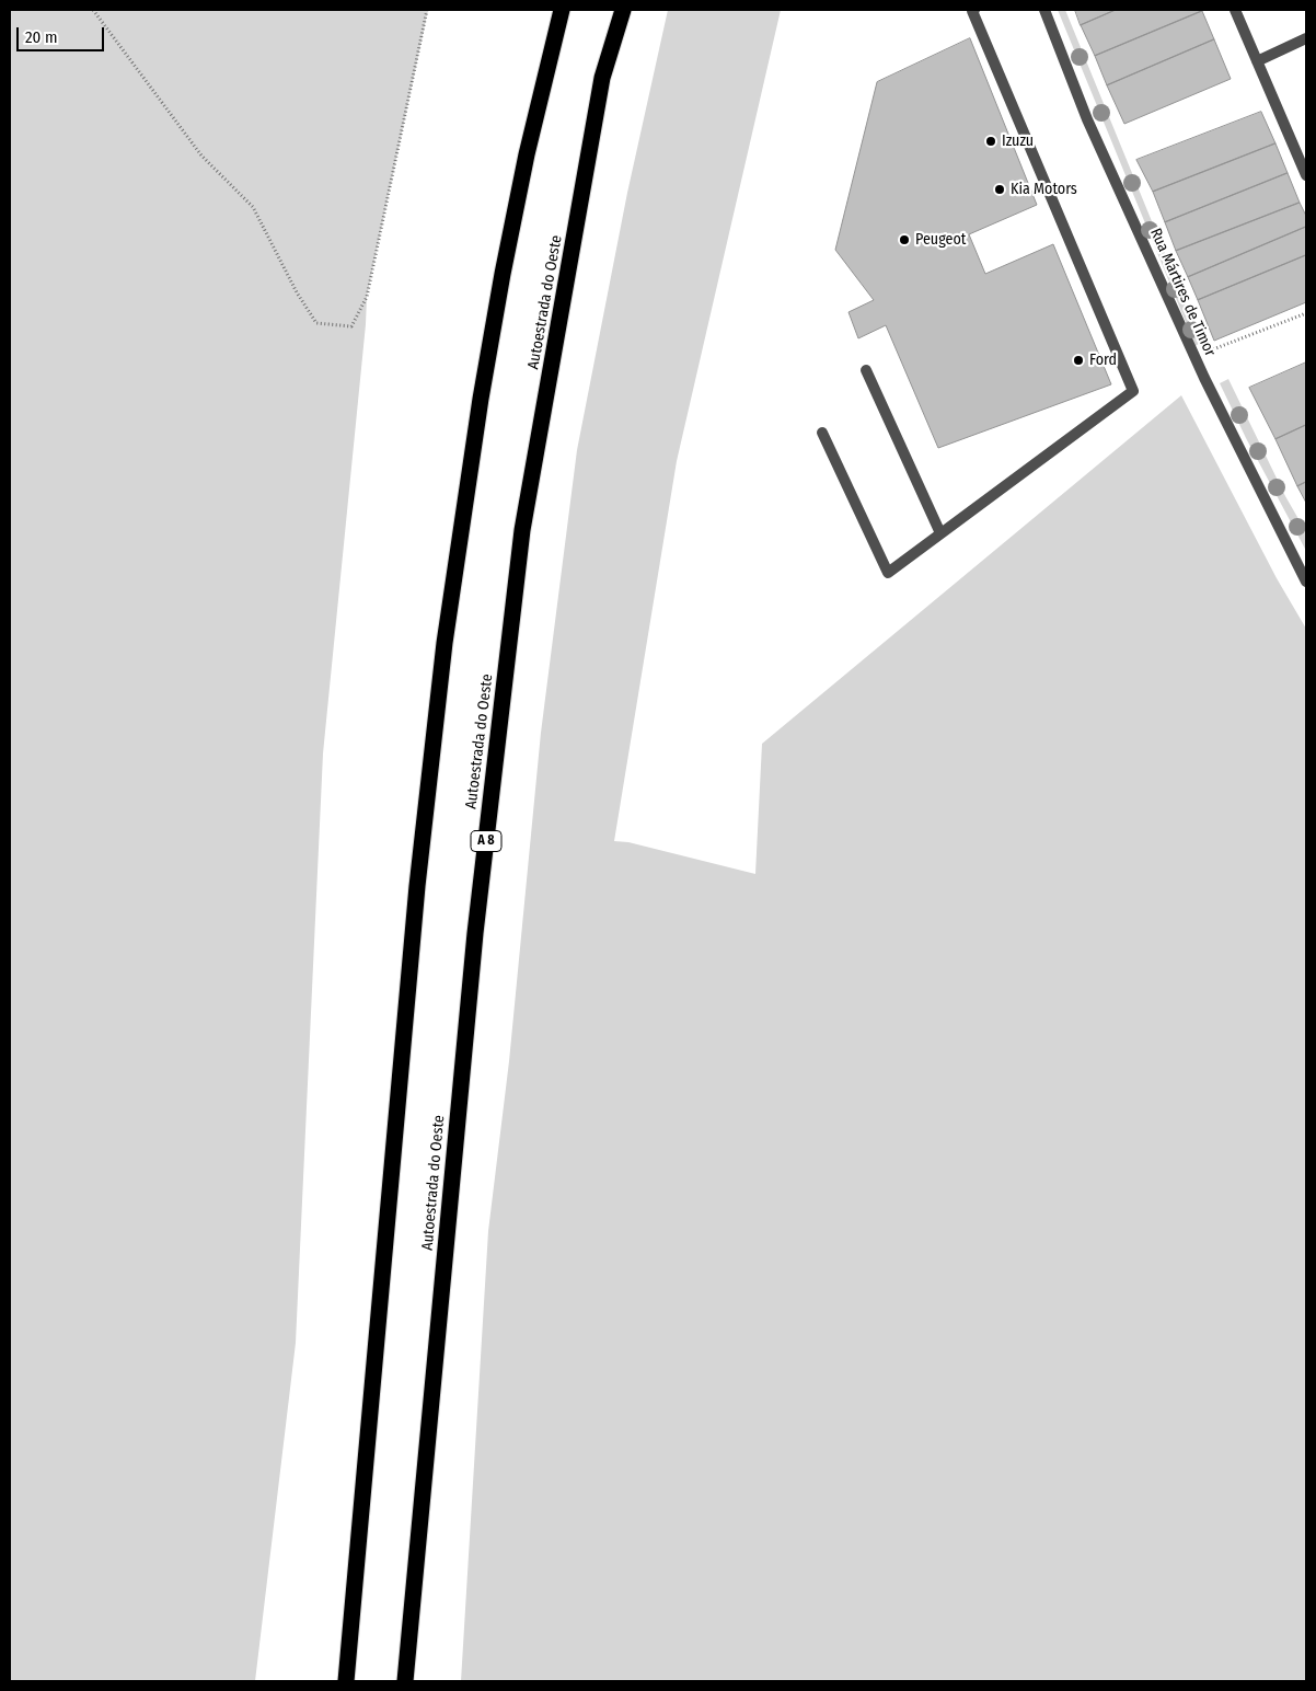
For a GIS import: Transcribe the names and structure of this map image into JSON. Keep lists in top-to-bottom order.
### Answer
{
  "streets": {
    "highway": ["Autoestrada do Oeste", "A 8"],
    "street": ["Rua Mártires de Timor"]
  },
  "places": [
    "Izuzu",
    "Kia Motors",
    "Peugeot",
    "Ford"
  ],
  "scale_bar": "20 m"
}
